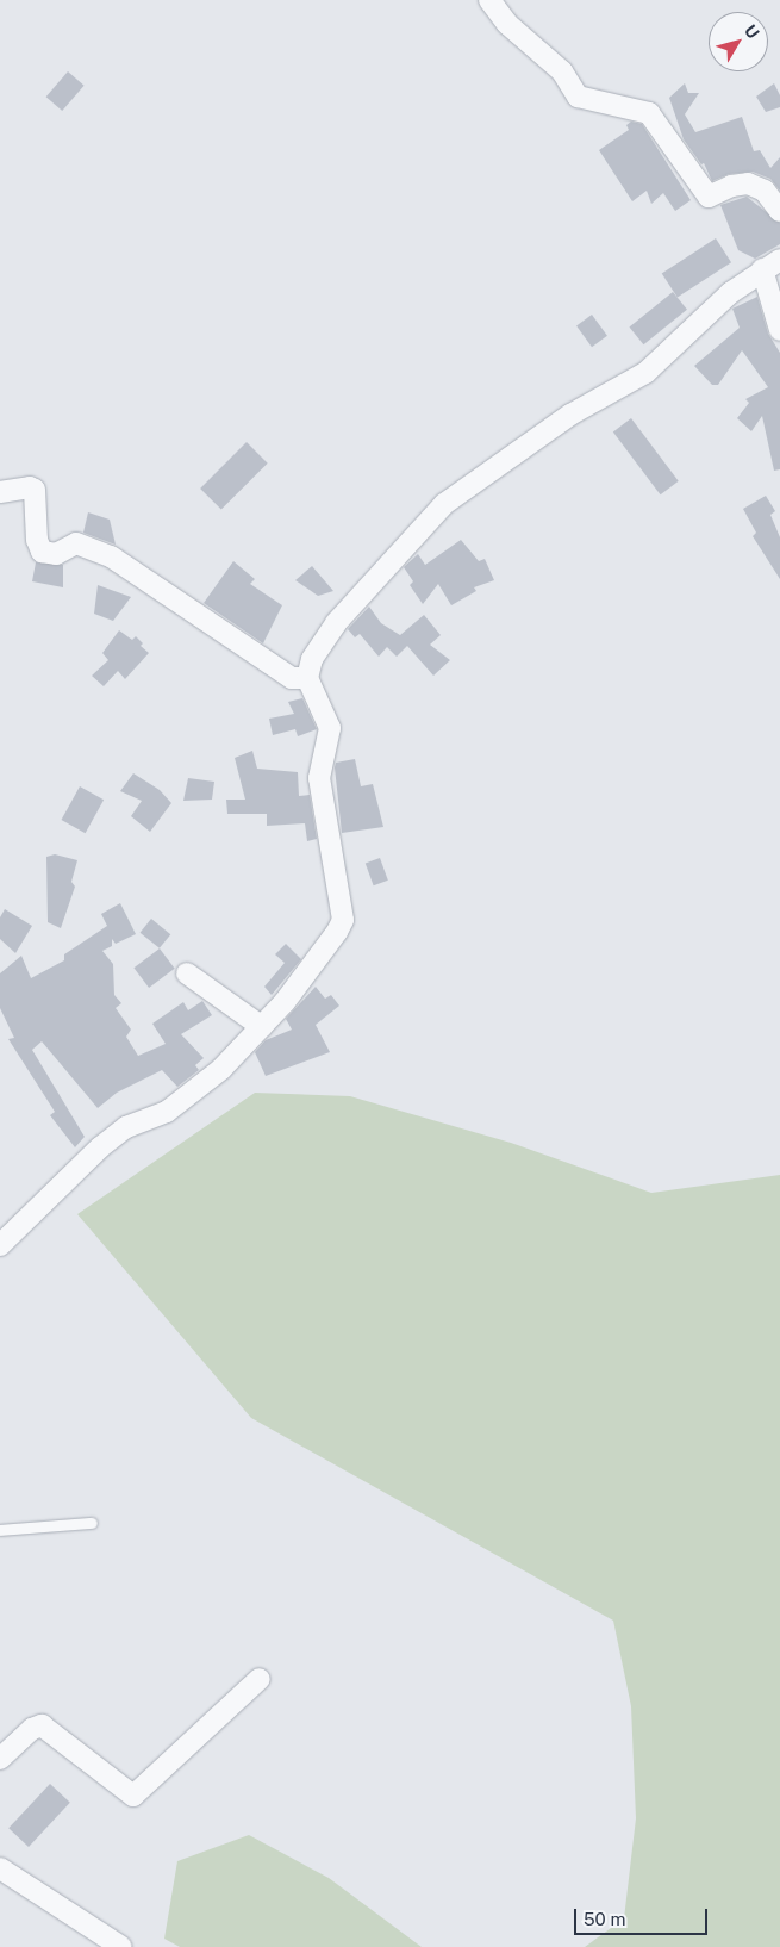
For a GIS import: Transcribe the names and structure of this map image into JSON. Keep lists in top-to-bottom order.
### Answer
{
  "scale_bar": "50 m",
  "north": "top right"
}
